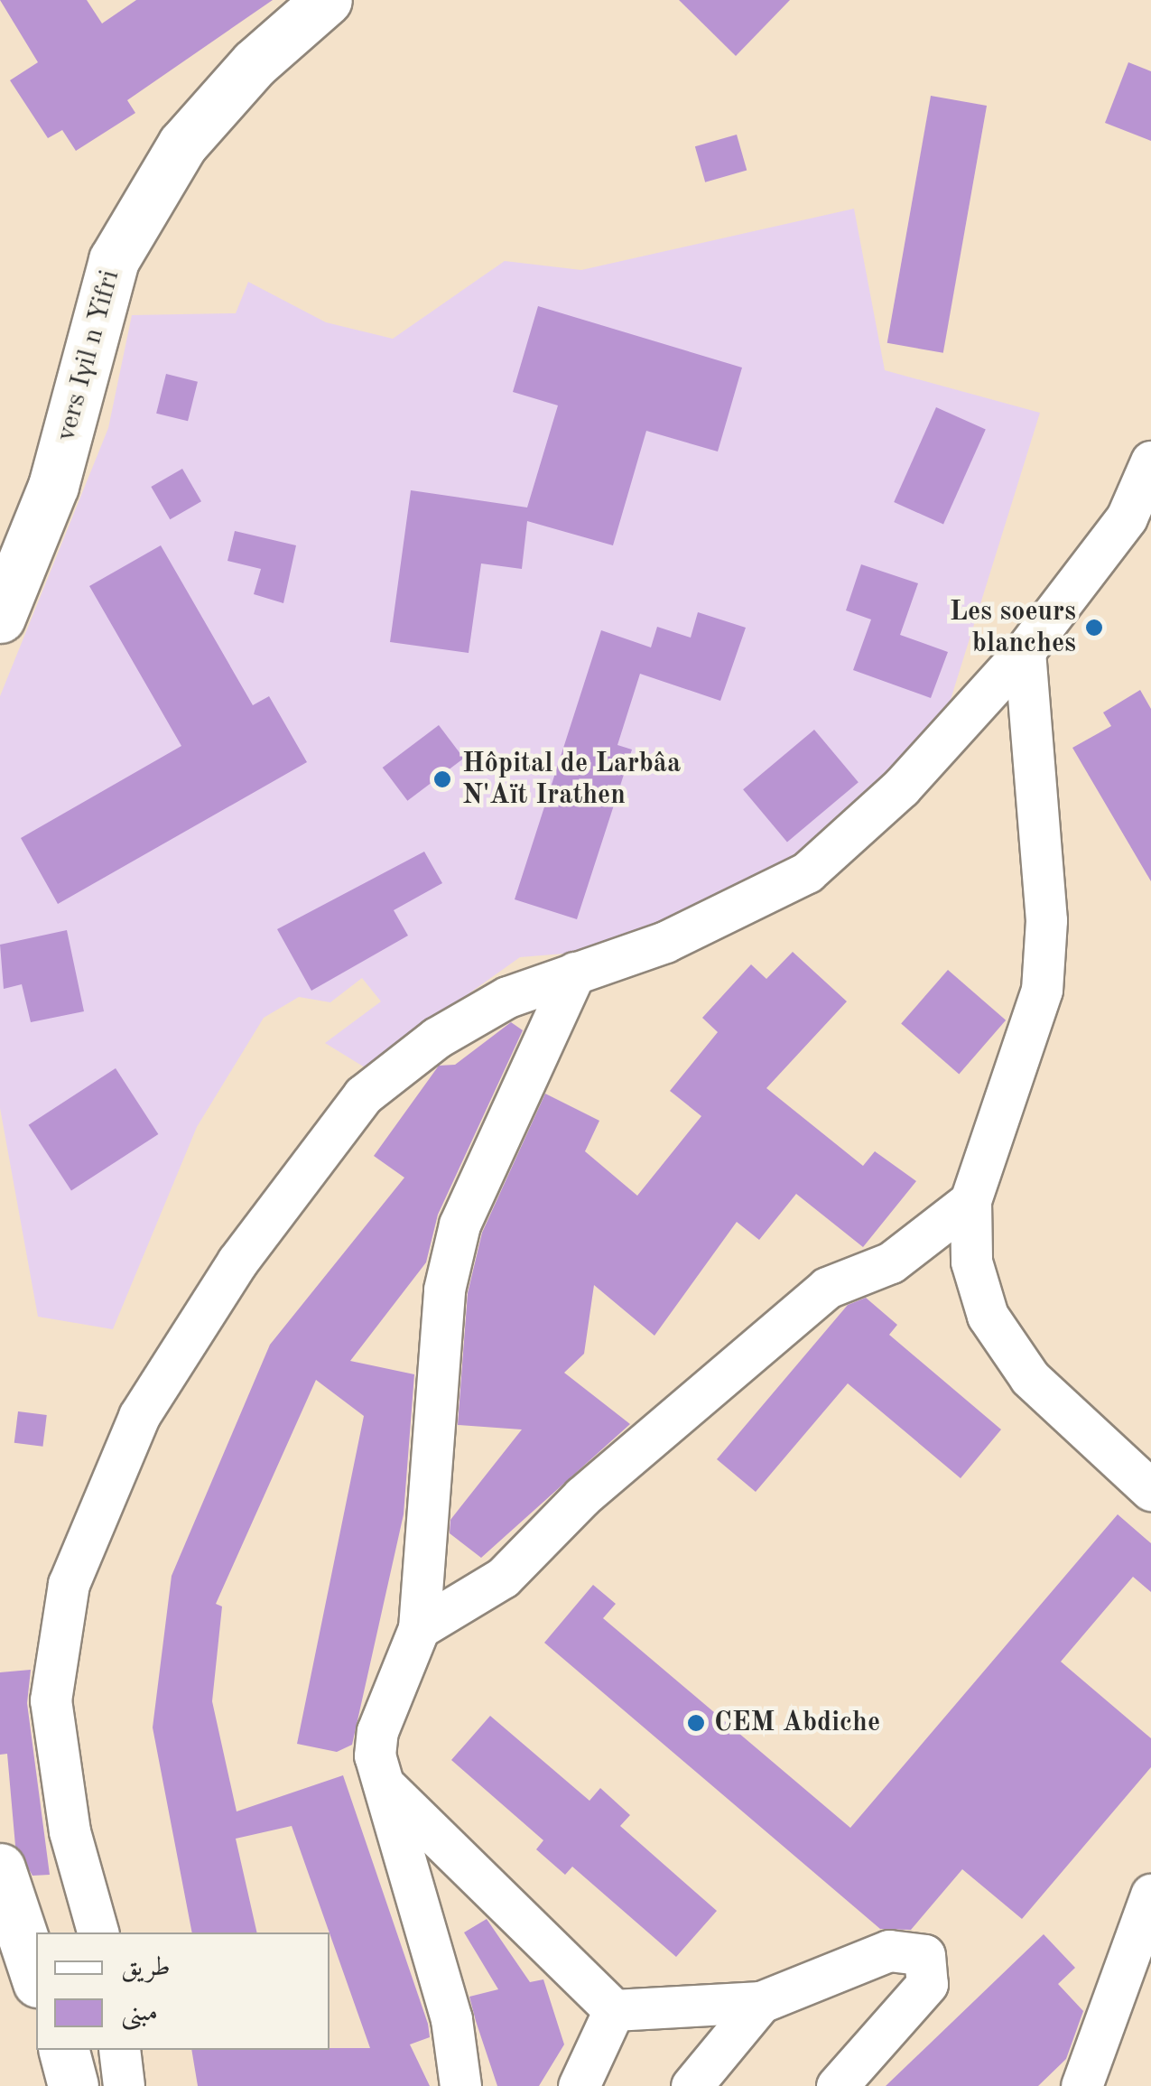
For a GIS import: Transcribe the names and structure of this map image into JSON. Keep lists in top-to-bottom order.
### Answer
{
  "streets": {
    "main road": ["vers Iγil n Yifri"]
  },
  "places": ["Les soeurs blanches", "Hôpital de Larbâa N'Aït Irathen", "CEM Abdiche"],
  "legend": ["طريق", "مبنى"]
}
